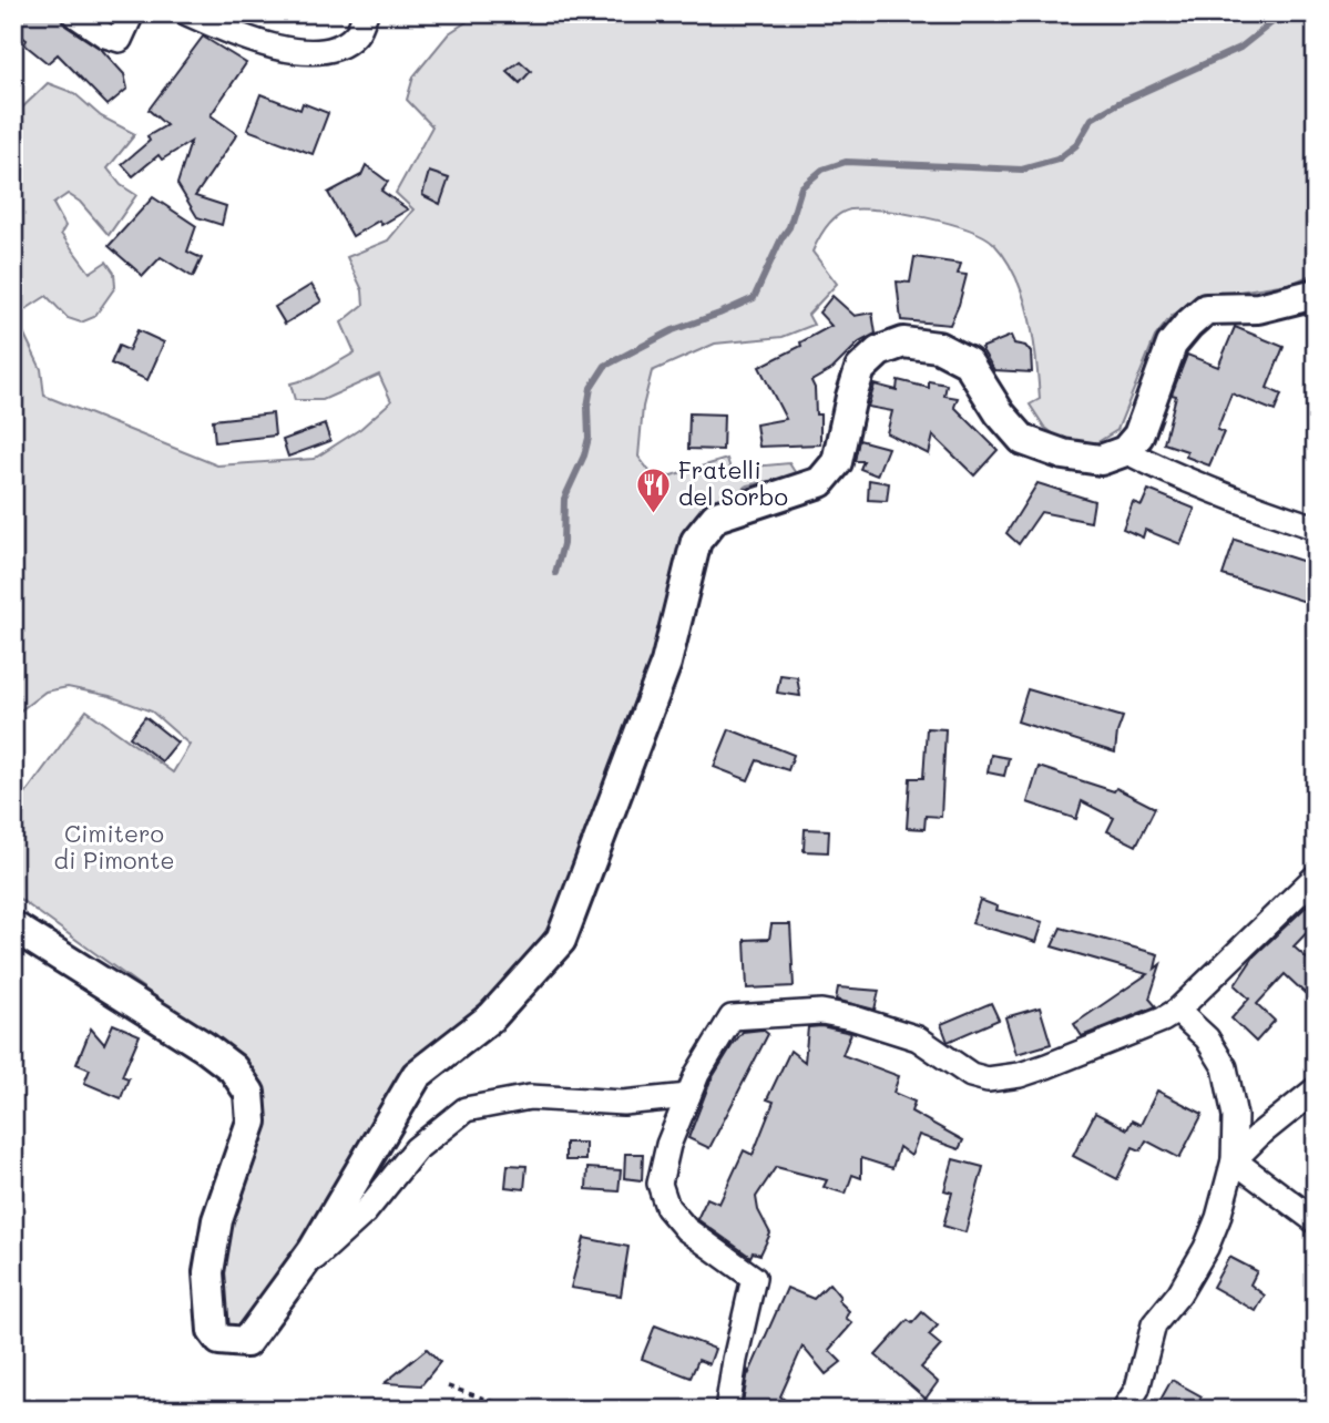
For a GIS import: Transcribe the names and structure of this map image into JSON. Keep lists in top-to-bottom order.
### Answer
{
  "parks": ["Cimitero di Pimonte"],
  "places": {
    "restaurant": ["Fratelli del Sorbo"]
  }
}
